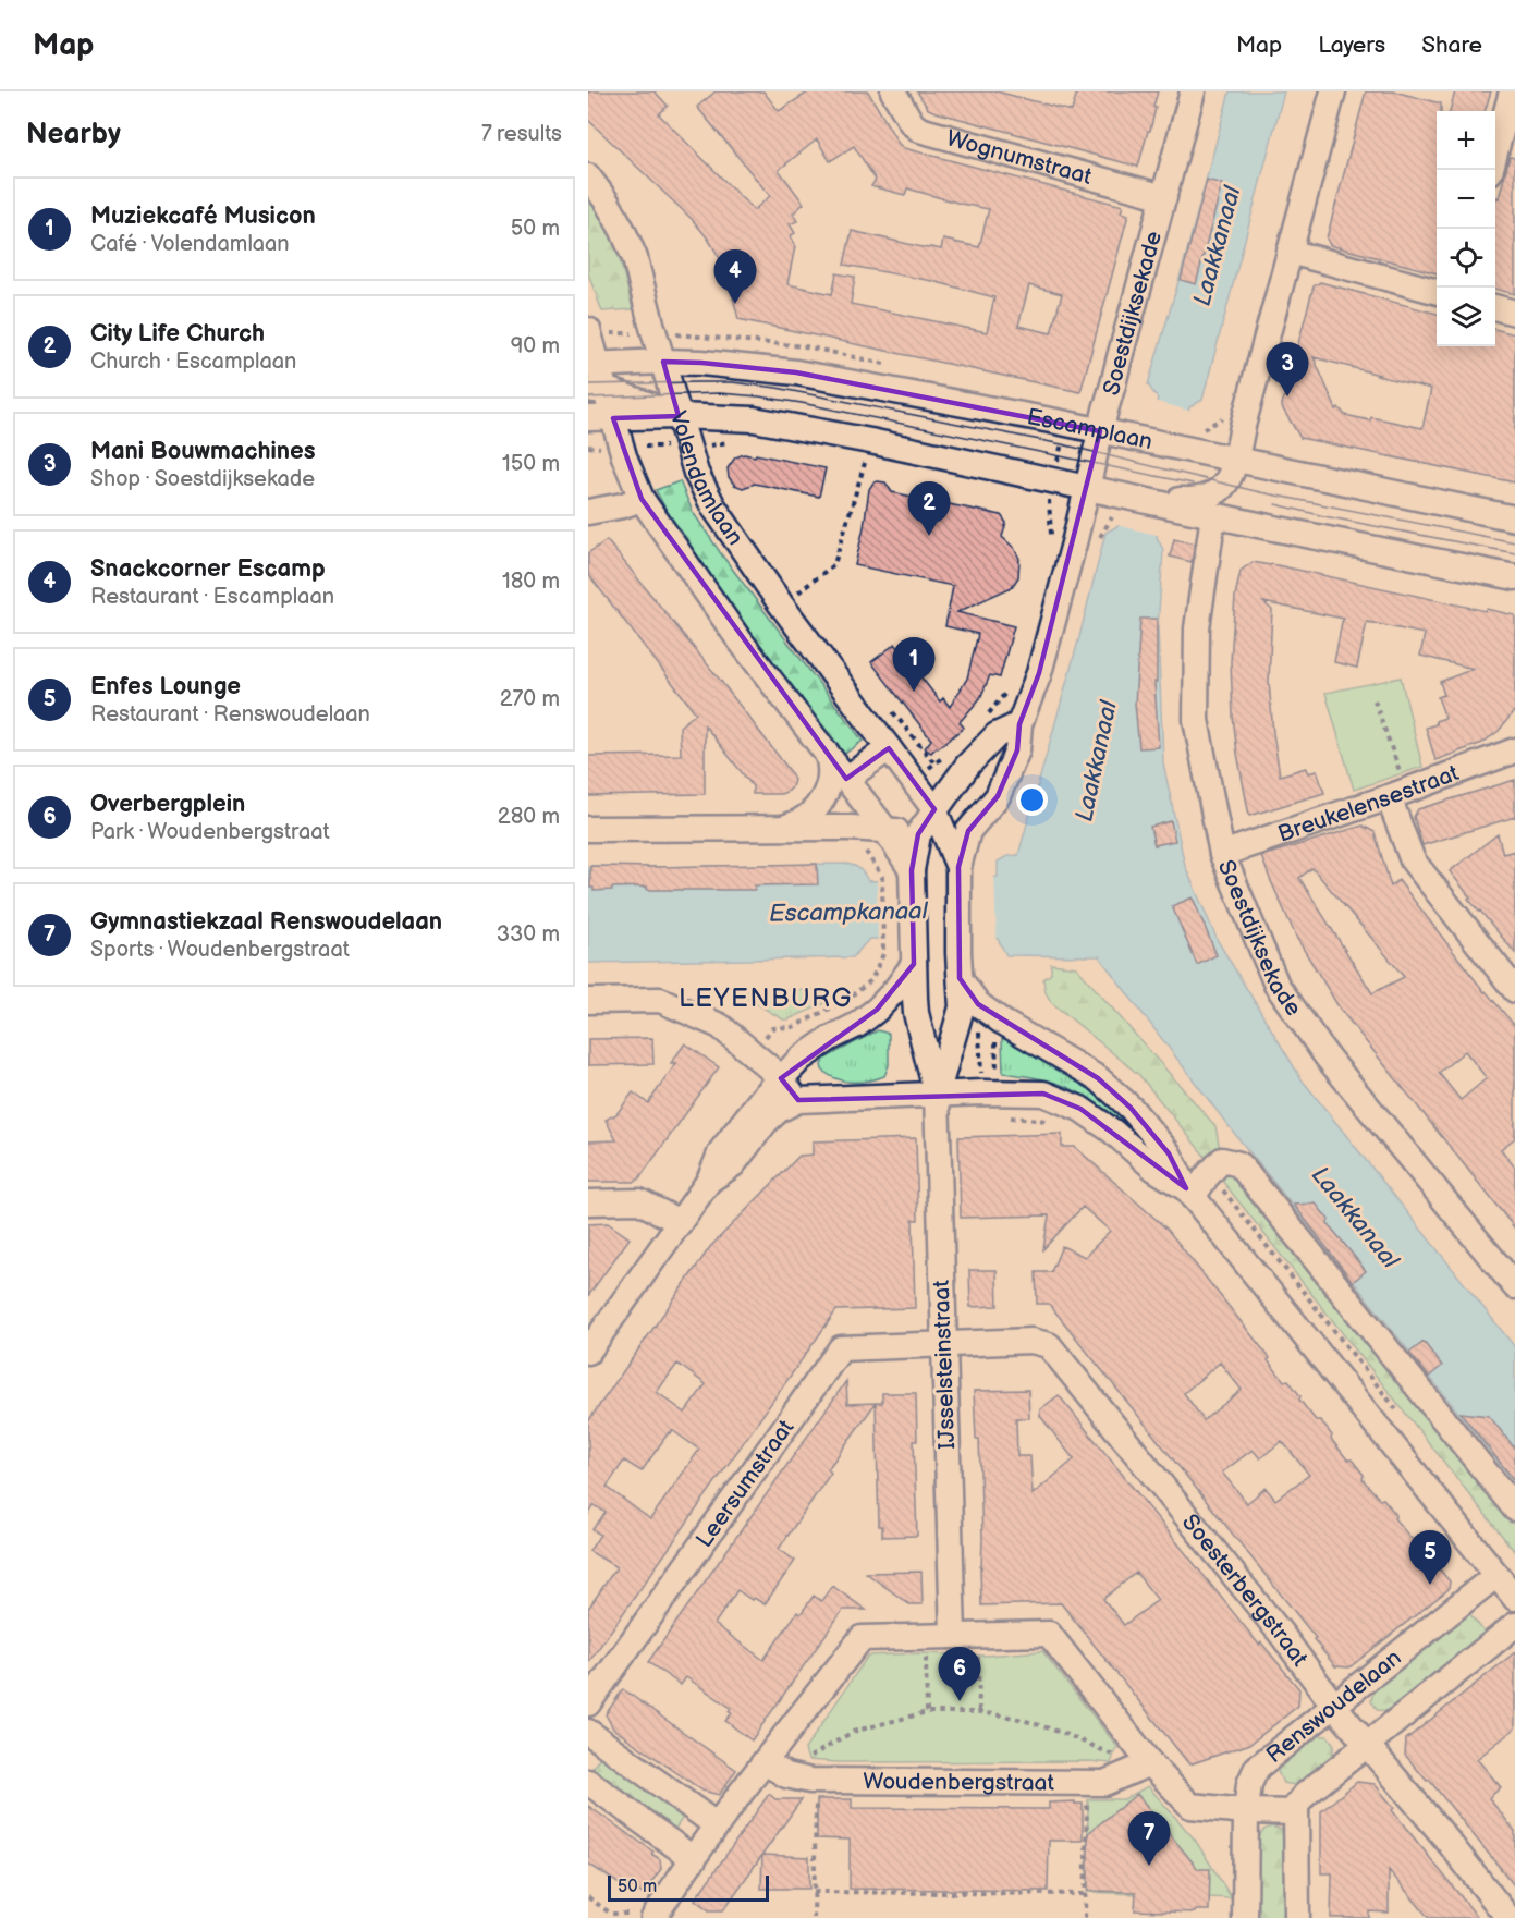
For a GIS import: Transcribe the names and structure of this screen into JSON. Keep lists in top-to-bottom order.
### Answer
{
  "streets": {
    "street": [
      "Wognumstraat",
      "Soestdijksekade",
      "Escamplaan",
      "Volendamlaan",
      "Breukelensestraat",
      "IJsselsteinstraat",
      "Leersumstraat",
      "Soesterbergstraat",
      "Renswoudelaan",
      "Woudenbergstraat"
    ]
  },
  "crossings": [
    ["Wognumstraat", "Soestdijksekade"],
    ["Soestdijksekade", "Escamplaan"],
    ["Soestdijksekade", "Volendamlaan"],
    ["Soestdijksekade", "Breukelensestraat"],
    ["Soestdijksekade", "IJsselsteinstraat"],
    ["Escamplaan", "Volendamlaan"],
    ["IJsselsteinstraat", "Leersumstraat"],
    ["IJsselsteinstraat", "Soesterbergstraat"],
    ["Leersumstraat", "Soesterbergstraat"],
    ["Soesterbergstraat", "Renswoudelaan"]
  ],
  "districts": ["LEYENBURG"],
  "water": ["Laakkanaal", "Escampkanaal"],
  "scale_bar": "50 m",
  "page": {
    "header": "Map",
    "nav": ["Map", "Layers", "Share"],
    "heading": ["Nearby", "7 results"],
    "map_buttons": ["+", "−"],
    "list": [
      {
        "mark": "1",
        "name": "Muziekcafé Musicon",
        "note": "Café · Volendamlaan",
        "value": "50 m"
      },
      {
        "mark": "2",
        "name": "City Life Church",
        "note": "Church · Escamplaan",
        "value": "90 m"
      },
      {
        "mark": "3",
        "name": "Mani Bouwmachines",
        "note": "Shop · Soestdijksekade",
        "value": "150 m"
      },
      {
        "mark": "4",
        "name": "Snackcorner Escamp",
        "note": "Restaurant · Escamplaan",
        "value": "180 m"
      },
      {
        "mark": "5",
        "name": "Enfes Lounge",
        "note": "Restaurant · Renswoudelaan",
        "value": "270 m"
      },
      {
        "mark": "6",
        "name": "Overbergplein",
        "note": "Park · Woudenbergstraat",
        "value": "280 m"
      },
      {
        "mark": "7",
        "name": "Gymnastiekzaal Renswoudelaan",
        "note": "Sports · Woudenbergstraat",
        "value": "330 m"
      }
    ],
    "pins": [
      "4",
      "3",
      "2",
      "1",
      "5",
      "6",
      "7"
    ],
    "scale": "50 m"
  }
}
